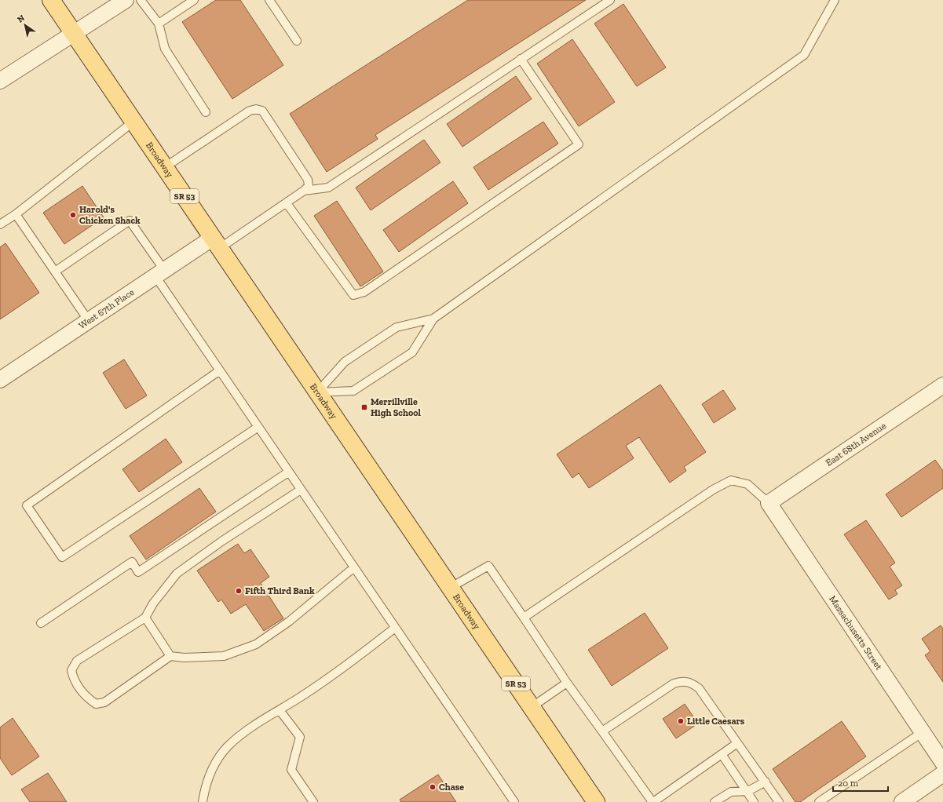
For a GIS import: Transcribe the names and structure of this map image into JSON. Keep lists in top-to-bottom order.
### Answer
{
  "streets": {
    "main road": ["Broadway", "SR 53"],
    "street": ["West 67th Place", "East 68th Avenue", "Massachusetts Street"]
  },
  "crossings": [
    ["Broadway", "West 67th Place"],
    ["East 68th Avenue", "Massachusetts Street"]
  ],
  "places": {
    "other": [
      "Harold's Chicken Shack",
      "Fifth Third Bank",
      "Little Caesars",
      "Chase"
    ],
    "transit": ["Merrillville High School"]
  },
  "scale_bar": "20 m",
  "north": "top left"
}
